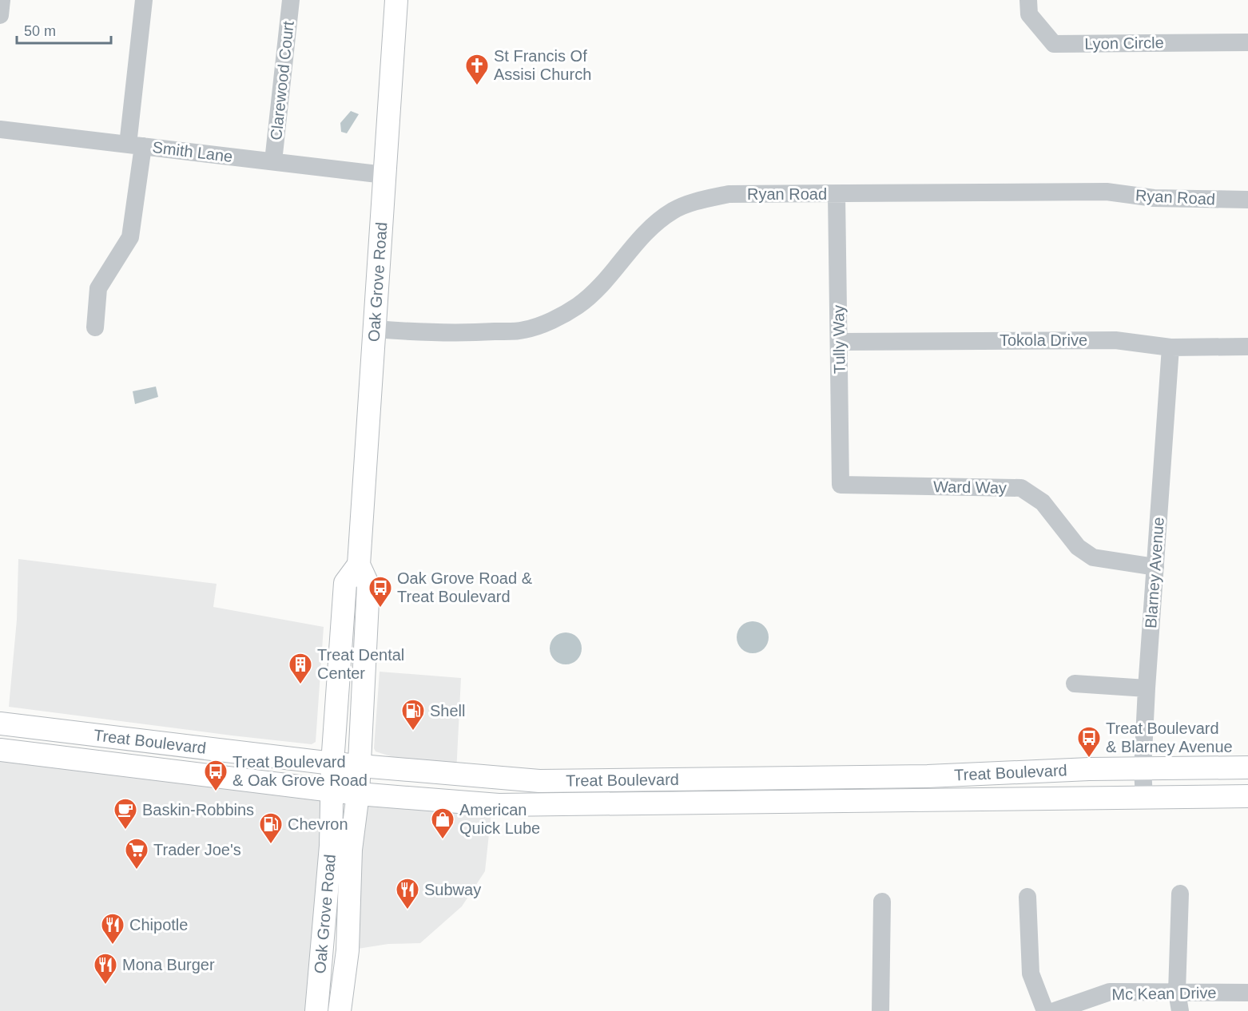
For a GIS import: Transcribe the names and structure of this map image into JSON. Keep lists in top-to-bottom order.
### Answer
{
  "streets": {
    "main road": ["Oak Grove Road", "Treat Boulevard"],
    "street": [
      "Lyon Circle",
      "Clarewood Court",
      "Smith Lane",
      "Ryan Road",
      "Tully Way",
      "Tokola Drive",
      "Ward Way",
      "Blarney Avenue",
      "Mc Kean Drive"
    ]
  },
  "crossings": [
    ["Clarewood Court", "Smith Lane"],
    ["Smith Lane", "Oak Grove Road"],
    ["Ryan Road", "Oak Grove Road"],
    ["Ryan Road", "Tully Way"],
    ["Oak Grove Road", "Treat Boulevard"],
    ["Tully Way", "Tokola Drive"],
    ["Tully Way", "Ward Way"],
    ["Tokola Drive", "Blarney Avenue"],
    ["Ward Way", "Blarney Avenue"],
    ["Blarney Avenue", "Treat Boulevard"]
  ],
  "places": {
    "church": ["St Francis Of Assisi Church"],
    "bus stop": ["Oak Grove Road & Treat Boulevard", "Treat Boulevard & Blarney Avenue", "Treat Boulevard & Oak Grove Road"],
    "building": ["Treat Dental Center"],
    "fuel station": ["Shell", "Chevron"],
    "cafe": ["Baskin-Robbins"],
    "shop": ["American Quick Lube"],
    "supermarket": ["Trader Joe's"],
    "restaurant": ["Subway", "Chipotle", "Mona Burger"]
  },
  "scale_bar": "50 m"
}
